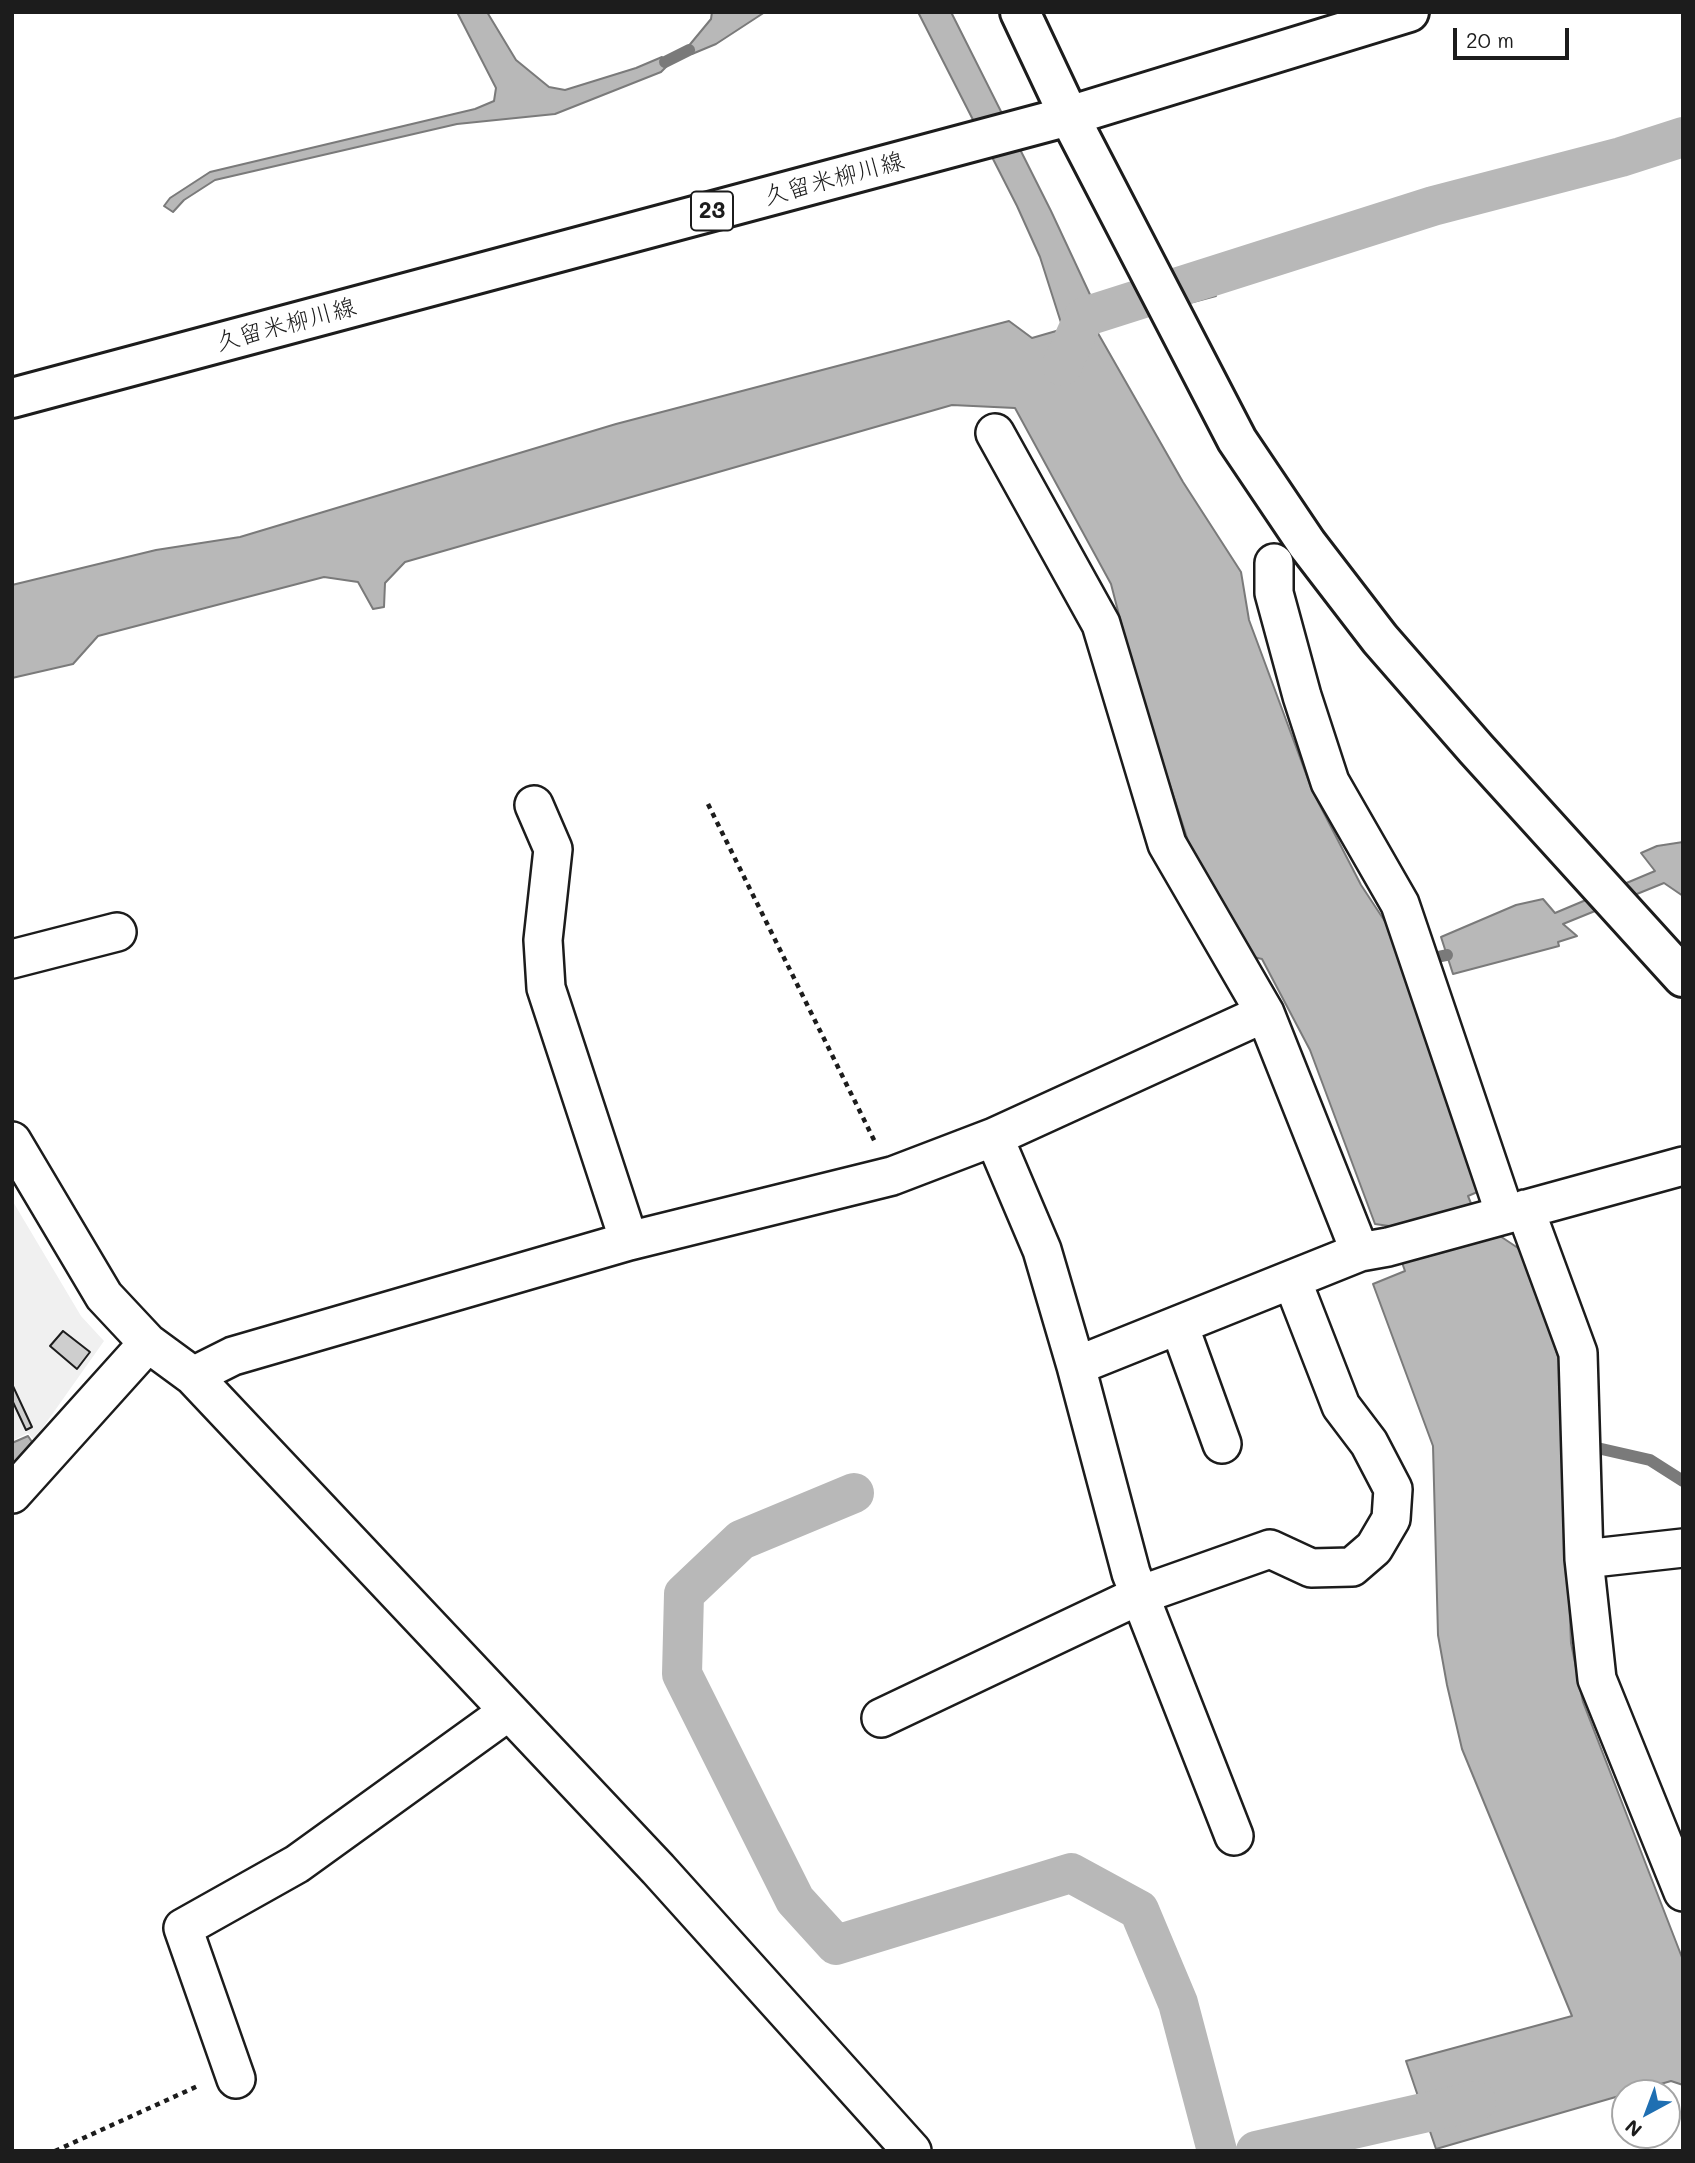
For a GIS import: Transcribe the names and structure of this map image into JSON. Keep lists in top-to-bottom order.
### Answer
{
  "streets": {
    "main road": ["久留米柳川線", "23"]
  },
  "scale_bar": "20 m",
  "north": "bottom left"
}
